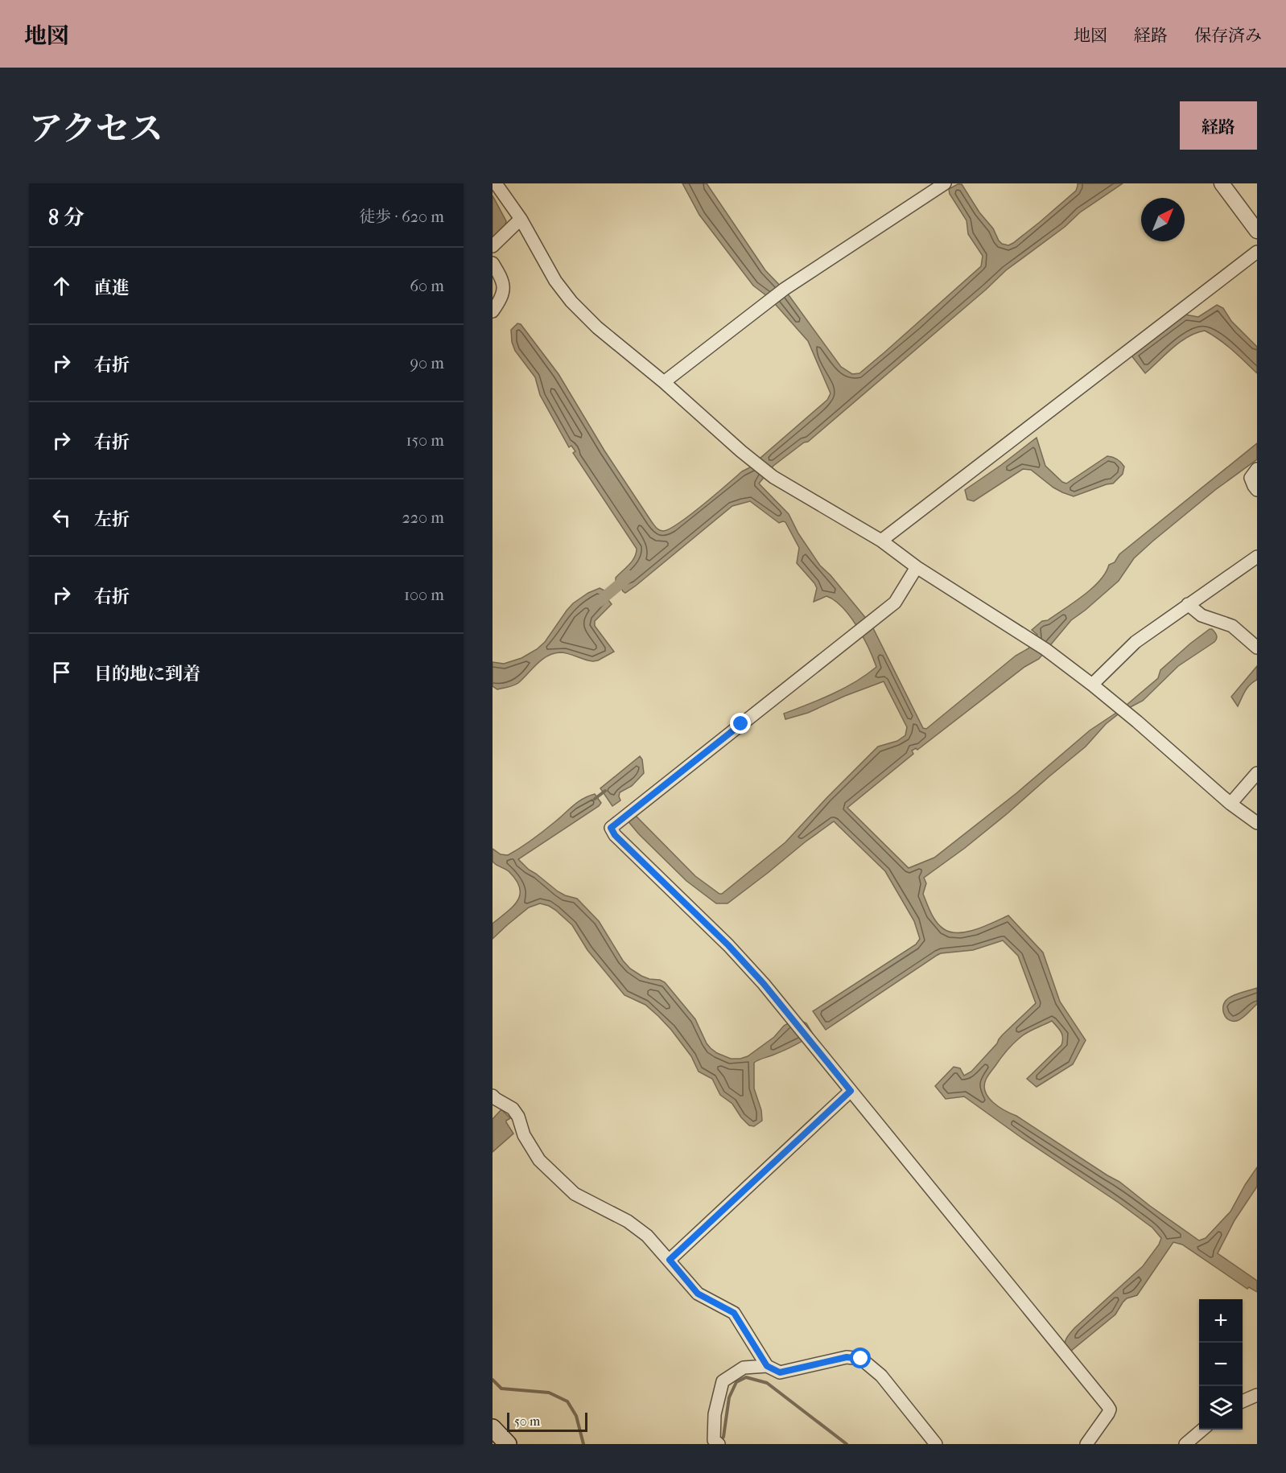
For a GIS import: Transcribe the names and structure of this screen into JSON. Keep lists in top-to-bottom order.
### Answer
{
  "scale_bar": "50 m",
  "north": "top right",
  "page": {
    "header": "地図",
    "nav": ["地図", "経路", "保存済み"],
    "title": "アクセス",
    "buttons": "経路",
    "heading": ["8 分", "徒歩 · 620 m"],
    "list": [
      ["直進", "60 m"],
      ["右折", "90 m"],
      ["右折", "150 m"],
      ["左折", "220 m"],
      ["右折", "100 m"],
      "目的地に到着"
    ],
    "map_buttons": ["+", "−"],
    "scale": "50 m"
  }
}
